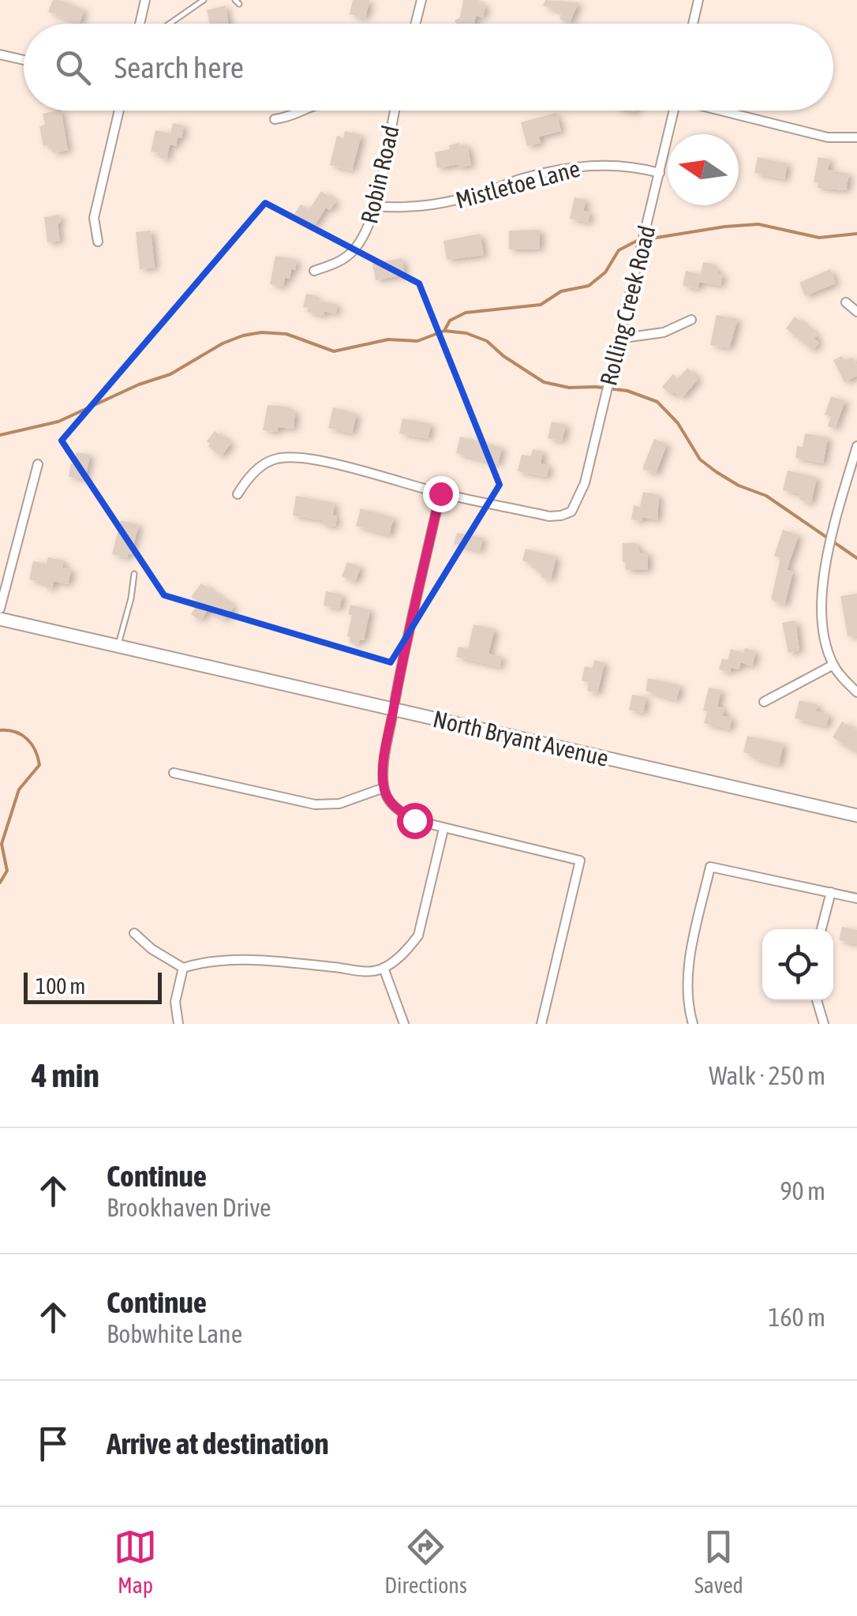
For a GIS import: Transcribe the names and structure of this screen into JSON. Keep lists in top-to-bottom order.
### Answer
{
  "streets": {
    "street": [
      "Robin Road",
      "Mistletoe Lane",
      "Rolling Creek Road",
      "North Bryant Avenue"
    ]
  },
  "crossings": [
    ["Robin Road", "Mistletoe Lane"],
    ["Mistletoe Lane", "Rolling Creek Road"]
  ],
  "scale_bar": "100 m",
  "north": "left",
  "page": {
    "search": "Search here",
    "scale": "100 m",
    "heading": ["4 min", "Walk · 250 m"],
    "list": [
      ["Continue", "Brookhaven Drive", "90 m"],
      ["Continue", "Bobwhite Lane", "160 m"],
      "Arrive at destination"
    ],
    "nav": ["Map", "Directions", "Saved"]
  }
}
